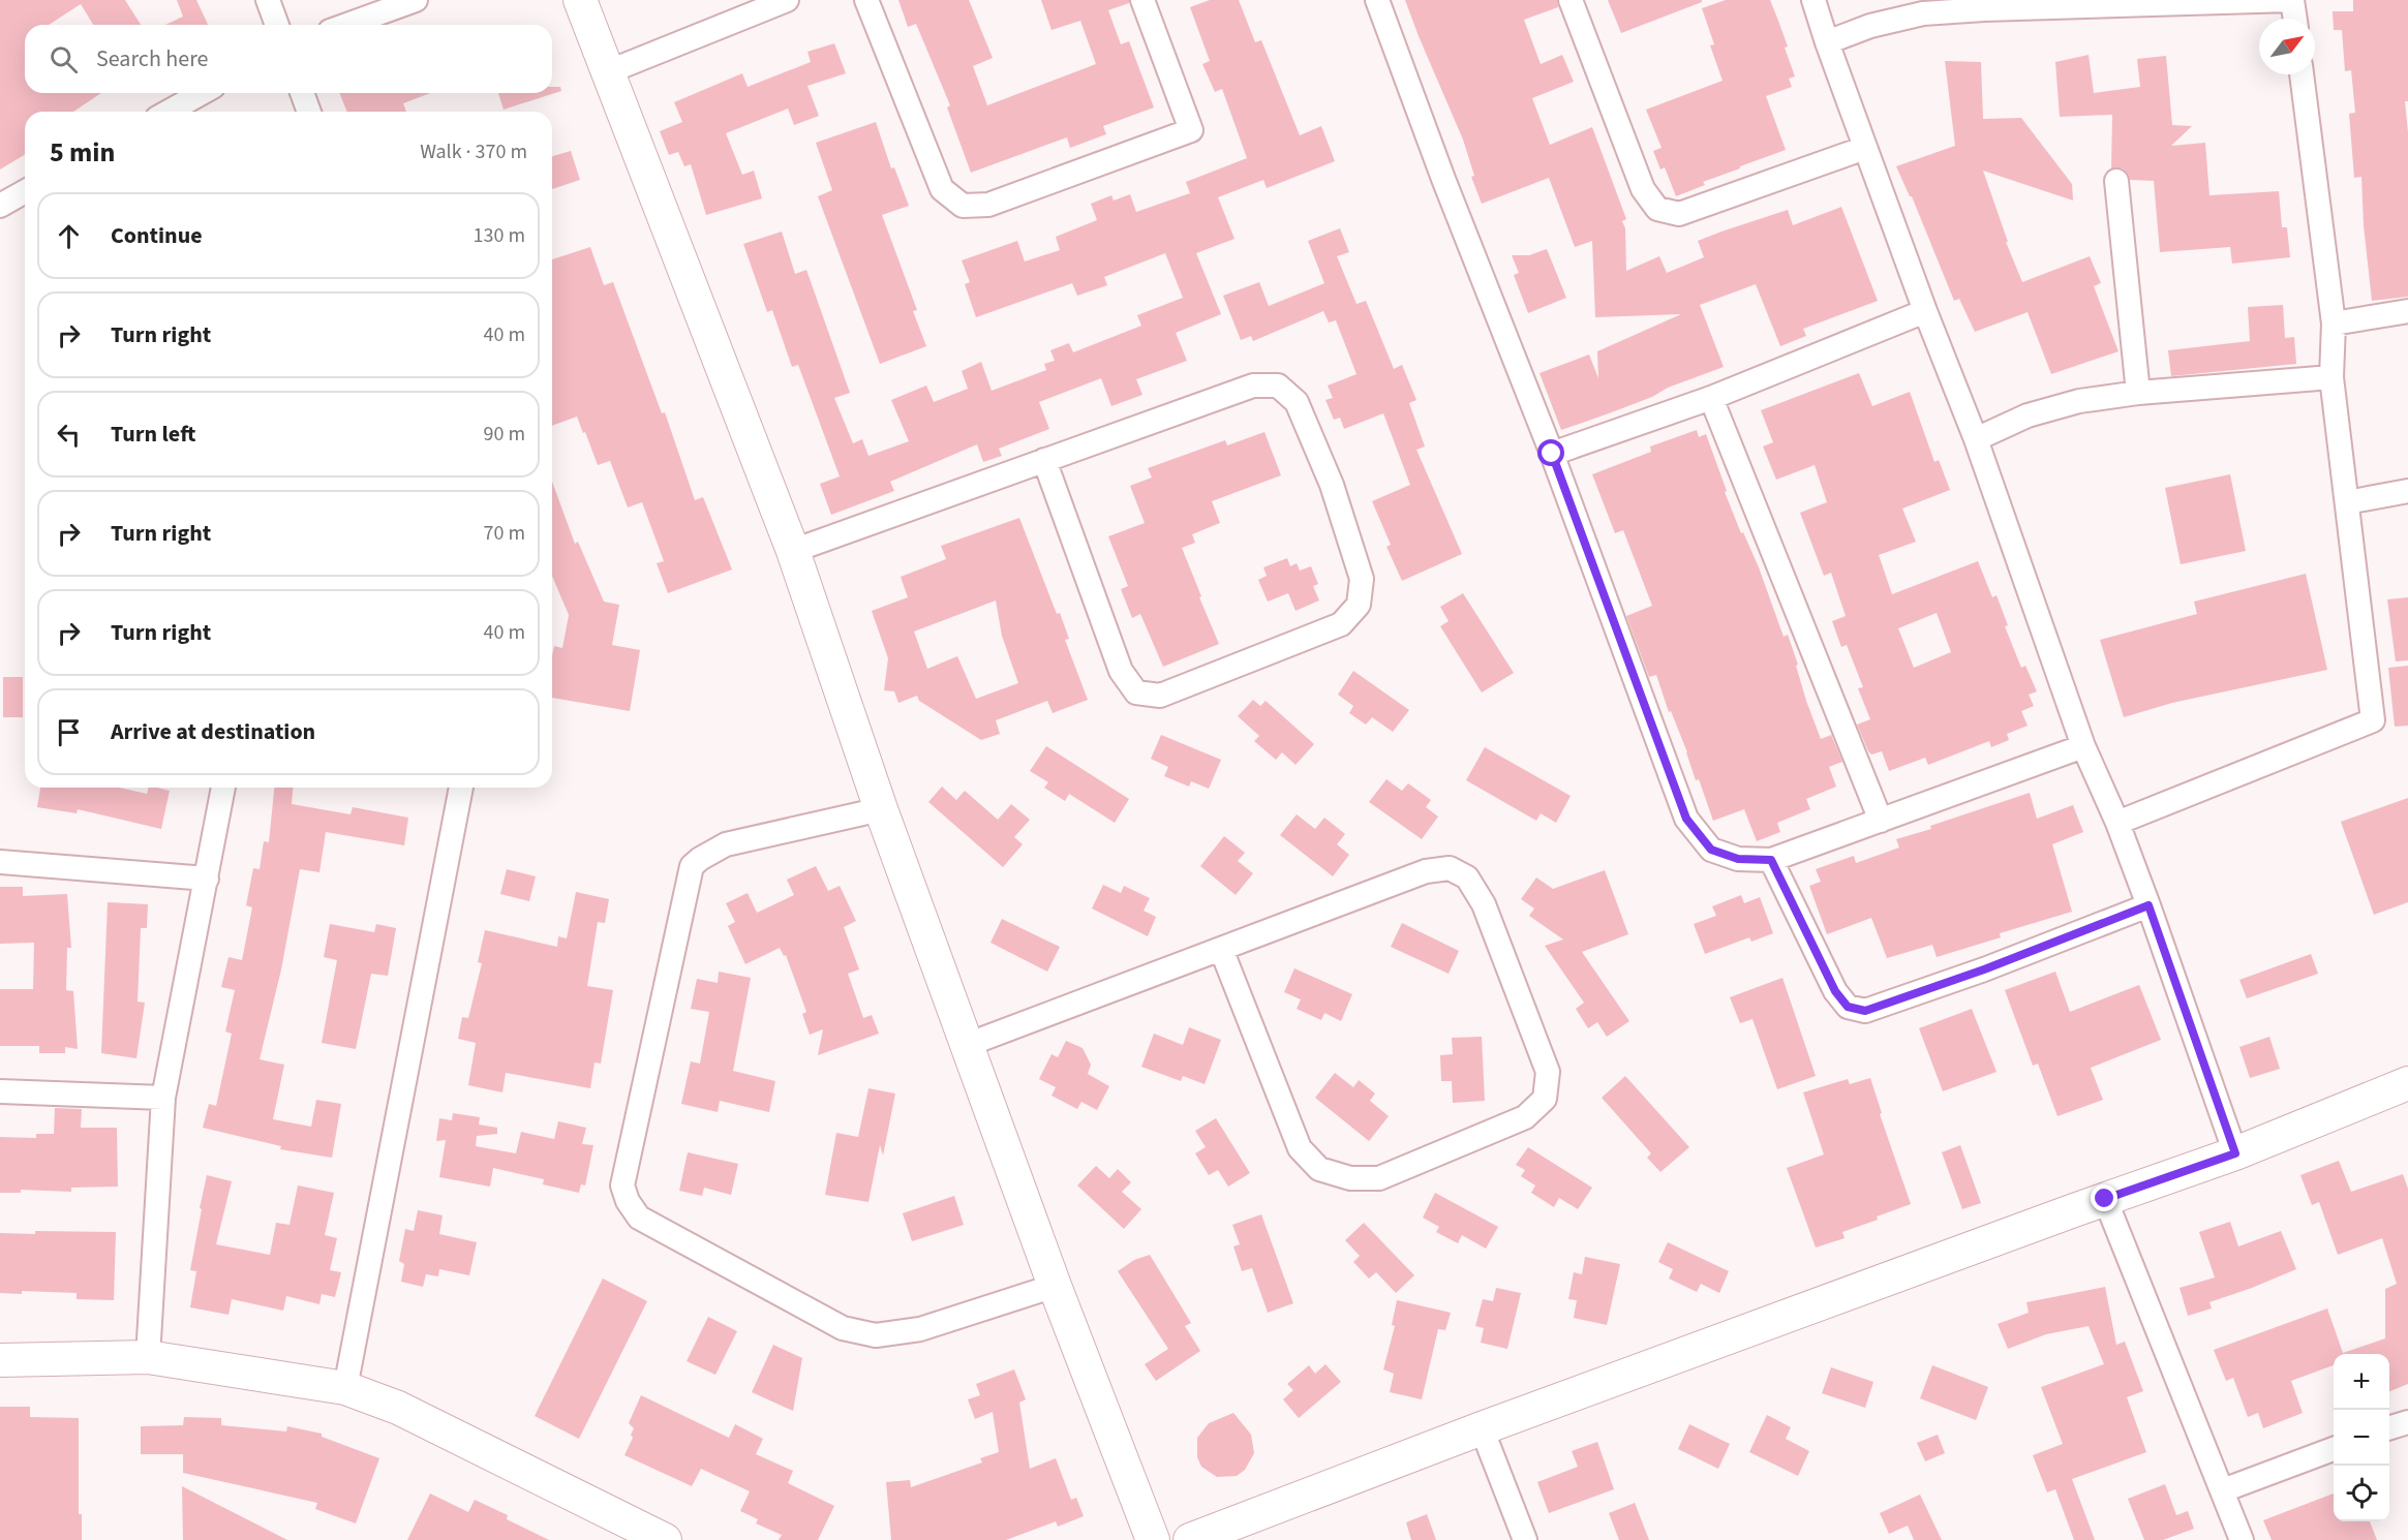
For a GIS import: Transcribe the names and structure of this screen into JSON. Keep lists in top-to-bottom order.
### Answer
{
  "north": "top right",
  "page": {
    "search": "Search here",
    "heading": ["5 min", "Walk · 370 m"],
    "list": [
      ["Continue", "130 m"],
      ["Turn right", "40 m"],
      ["Turn left", "90 m"],
      ["Turn right", "70 m"],
      ["Turn right", "40 m"],
      "Arrive at destination"
    ],
    "map_buttons": ["+", "−"]
  }
}
